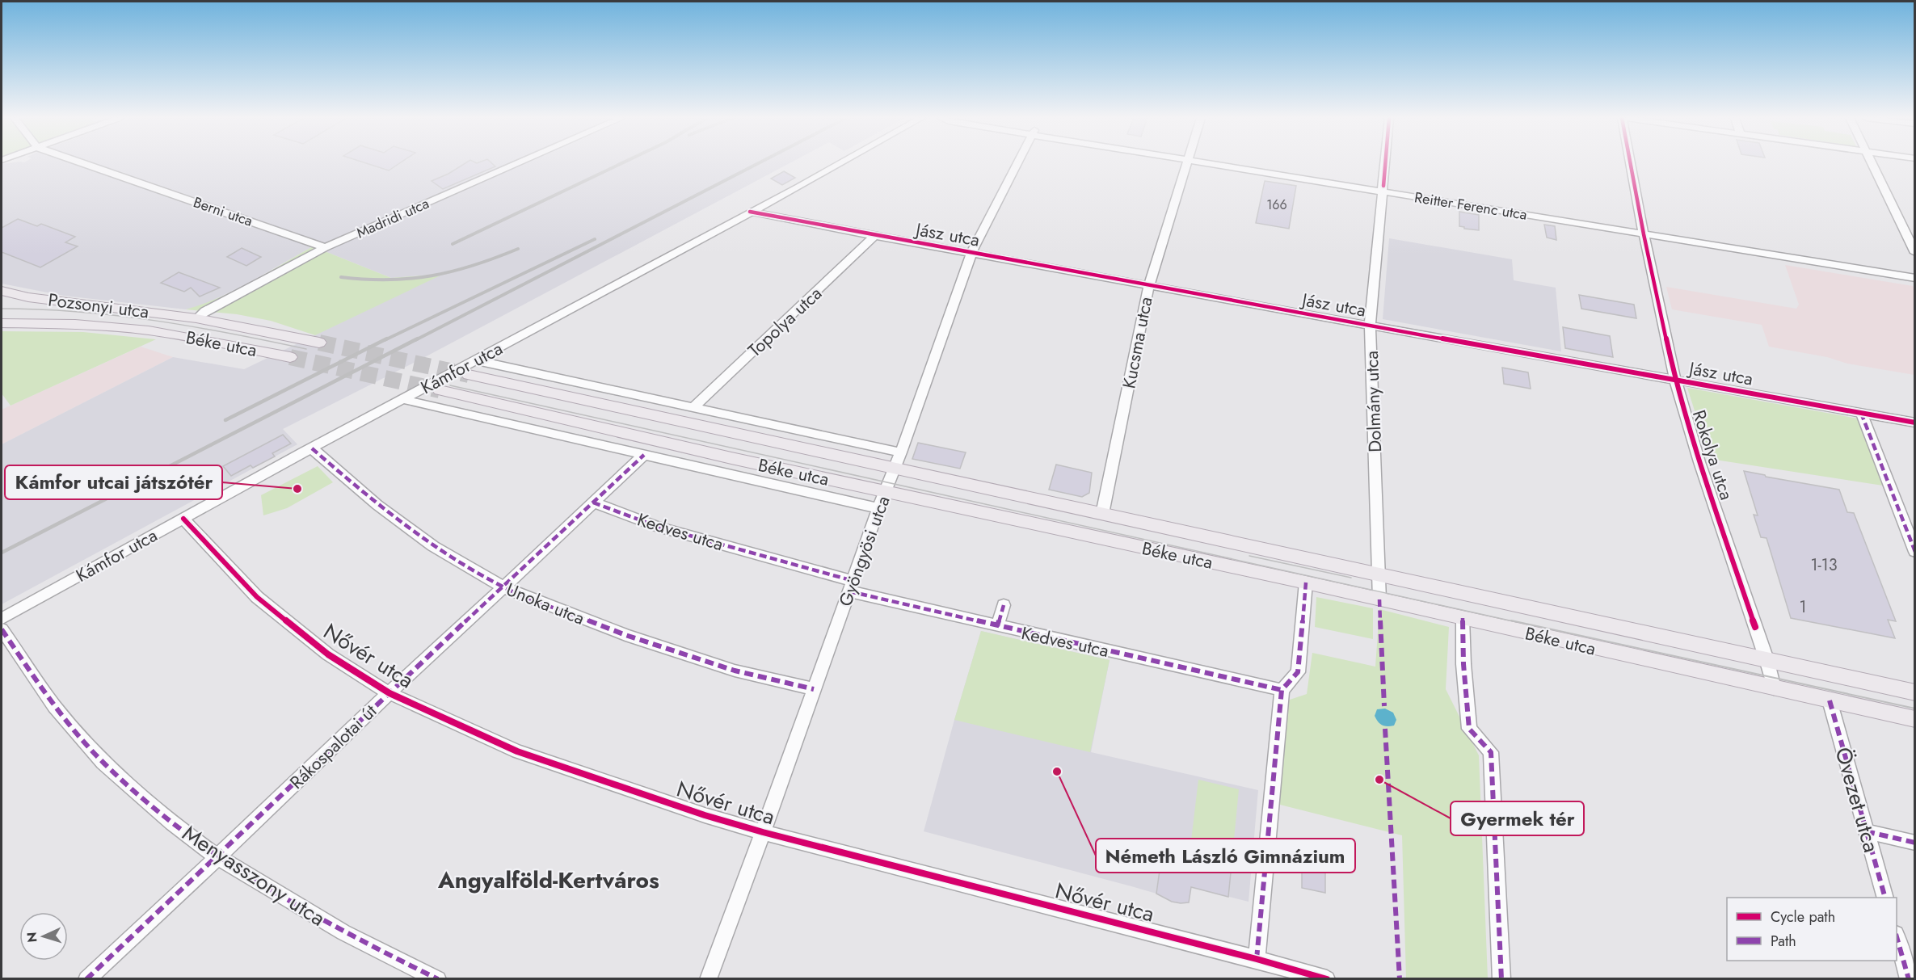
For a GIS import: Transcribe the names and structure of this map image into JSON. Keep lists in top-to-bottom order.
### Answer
{
  "streets": {
    "main road": ["Pozsonyi utca", "Béke utca"],
    "street": [
      "Reitter Ferenc utca",
      "Berni utca",
      "Madridi utca",
      "Jász utca",
      "Topolya utca",
      "Kucsma utca",
      "Kámfor utca",
      "Dolmány utca",
      "Rokolya utca",
      "Kedves utca",
      "Gyöngyösi utca",
      "Unoka utca",
      "Nővér utca",
      "Rákospalotai út",
      "Övezet utca",
      "Menyasszony utca"
    ]
  },
  "crossings": [
    ["Reitter Ferenc utca", "Dolmány utca"],
    ["Reitter Ferenc utca", "Rokolya utca"],
    ["Berni utca", "Madridi utca"],
    ["Madridi utca", "Pozsonyi utca"],
    ["Madridi utca", "Béke utca"],
    ["Jász utca", "Topolya utca"],
    ["Jász utca", "Kucsma utca"],
    ["Jász utca", "Kámfor utca"],
    ["Jász utca", "Dolmány utca"],
    ["Jász utca", "Rokolya utca"],
    ["Jász utca", "Gyöngyösi utca"],
    ["Pozsonyi utca", "Béke utca"],
    ["Kucsma utca", "Béke utca"],
    ["Béke utca", "Kámfor utca"],
    ["Béke utca", "Dolmány utca"],
    ["Béke utca", "Rokolya utca"],
    ["Béke utca", "Gyöngyösi utca"],
    ["Béke utca", "Rákospalotai út"],
    ["Béke utca", "Övezet utca"],
    ["Kámfor utca", "Unoka utca"],
    ["Kámfor utca", "Nővér utca"],
    ["Kedves utca", "Gyöngyösi utca"],
    ["Kedves utca", "Rákospalotai út"],
    ["Gyöngyösi utca", "Unoka utca"],
    ["Gyöngyösi utca", "Nővér utca"],
    ["Unoka utca", "Rákospalotai út"],
    ["Nővér utca", "Rákospalotai út"],
    ["Rákospalotai út", "Menyasszony utca"]
  ],
  "districts": ["Angyalföld-Kertváros"],
  "places": ["Kámfor utcai játszótér", "Németh László Gimnázium", "Gyermek tér"],
  "house_numbers": ["166", "1-13", "1"],
  "legend": ["Cycle path", "Path"],
  "north": "left"
}
